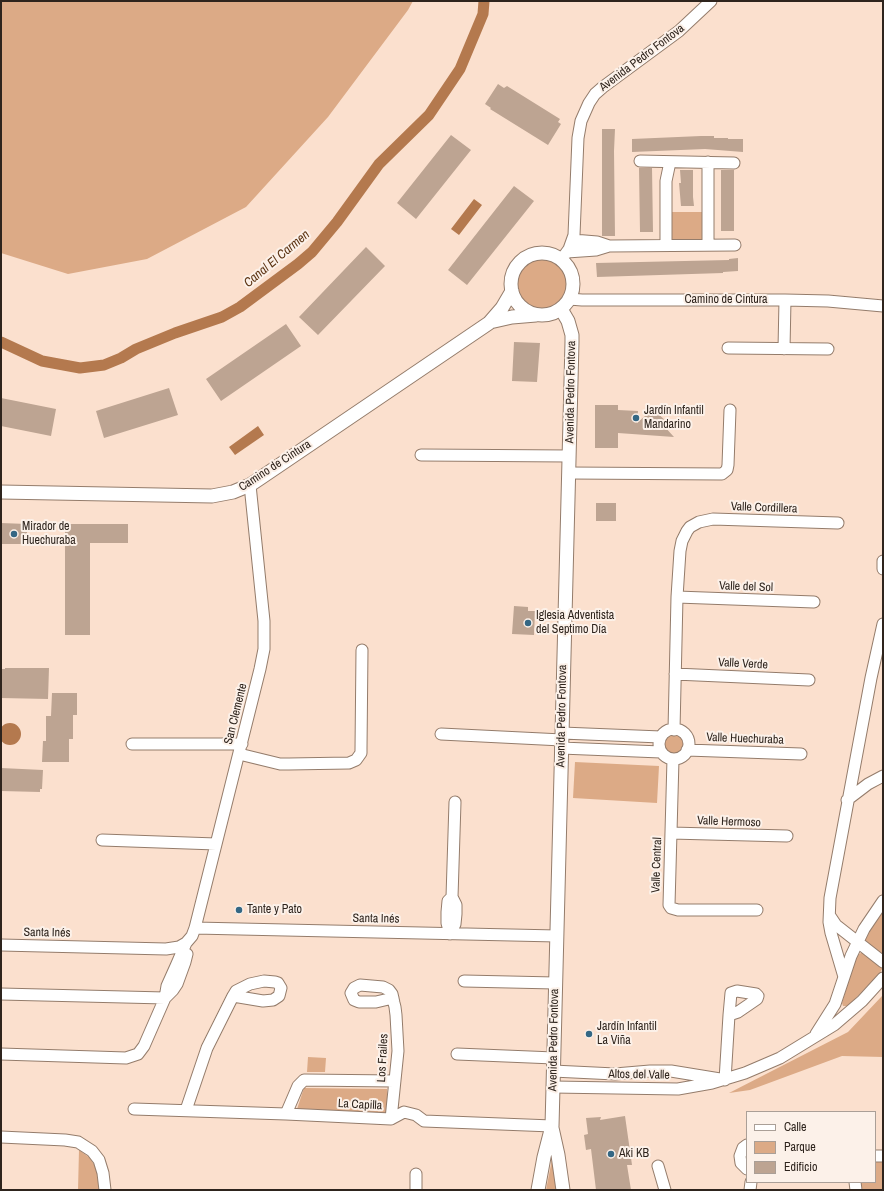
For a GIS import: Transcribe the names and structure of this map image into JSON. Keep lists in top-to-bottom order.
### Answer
{
  "streets": {
    "street": [
      "Avenida Pedro Fontova",
      "Camino de Cintura",
      "Valle Cordillera",
      "Valle del Sol",
      "Valle Verde",
      "San Clemente",
      "Valle Huechuraba",
      "Valle Hermoso",
      "Valle Central",
      "Santa Inés",
      "Los Frailes",
      "Altos del Valle",
      "La Capilla"
    ]
  },
  "crossings": [
    ["Avenida Pedro Fontova", "Camino de Cintura"],
    ["Avenida Pedro Fontova", "Santa Inés"],
    ["Avenida Pedro Fontova", "Altos del Valle"],
    ["Avenida Pedro Fontova", "La Capilla"],
    ["Camino de Cintura", "San Clemente"],
    ["Valle Cordillera", "Valle del Sol"],
    ["San Clemente", "Santa Inés"],
    ["Valle Huechuraba", "Valle Central"],
    ["Valle Hermoso", "Valle Central"],
    ["Los Frailes", "La Capilla"]
  ],
  "water": ["Canal El Carmen"],
  "places": [
    "Jardín Infantil Mandarino",
    "Mirador de Huechuraba",
    "Iglesia Adventista del Septimo Día",
    "Tante y Pato",
    "Jardín Infantil La Viña",
    "Aki KB"
  ],
  "legend": ["Calle", "Parque", "Edificio"]
}
